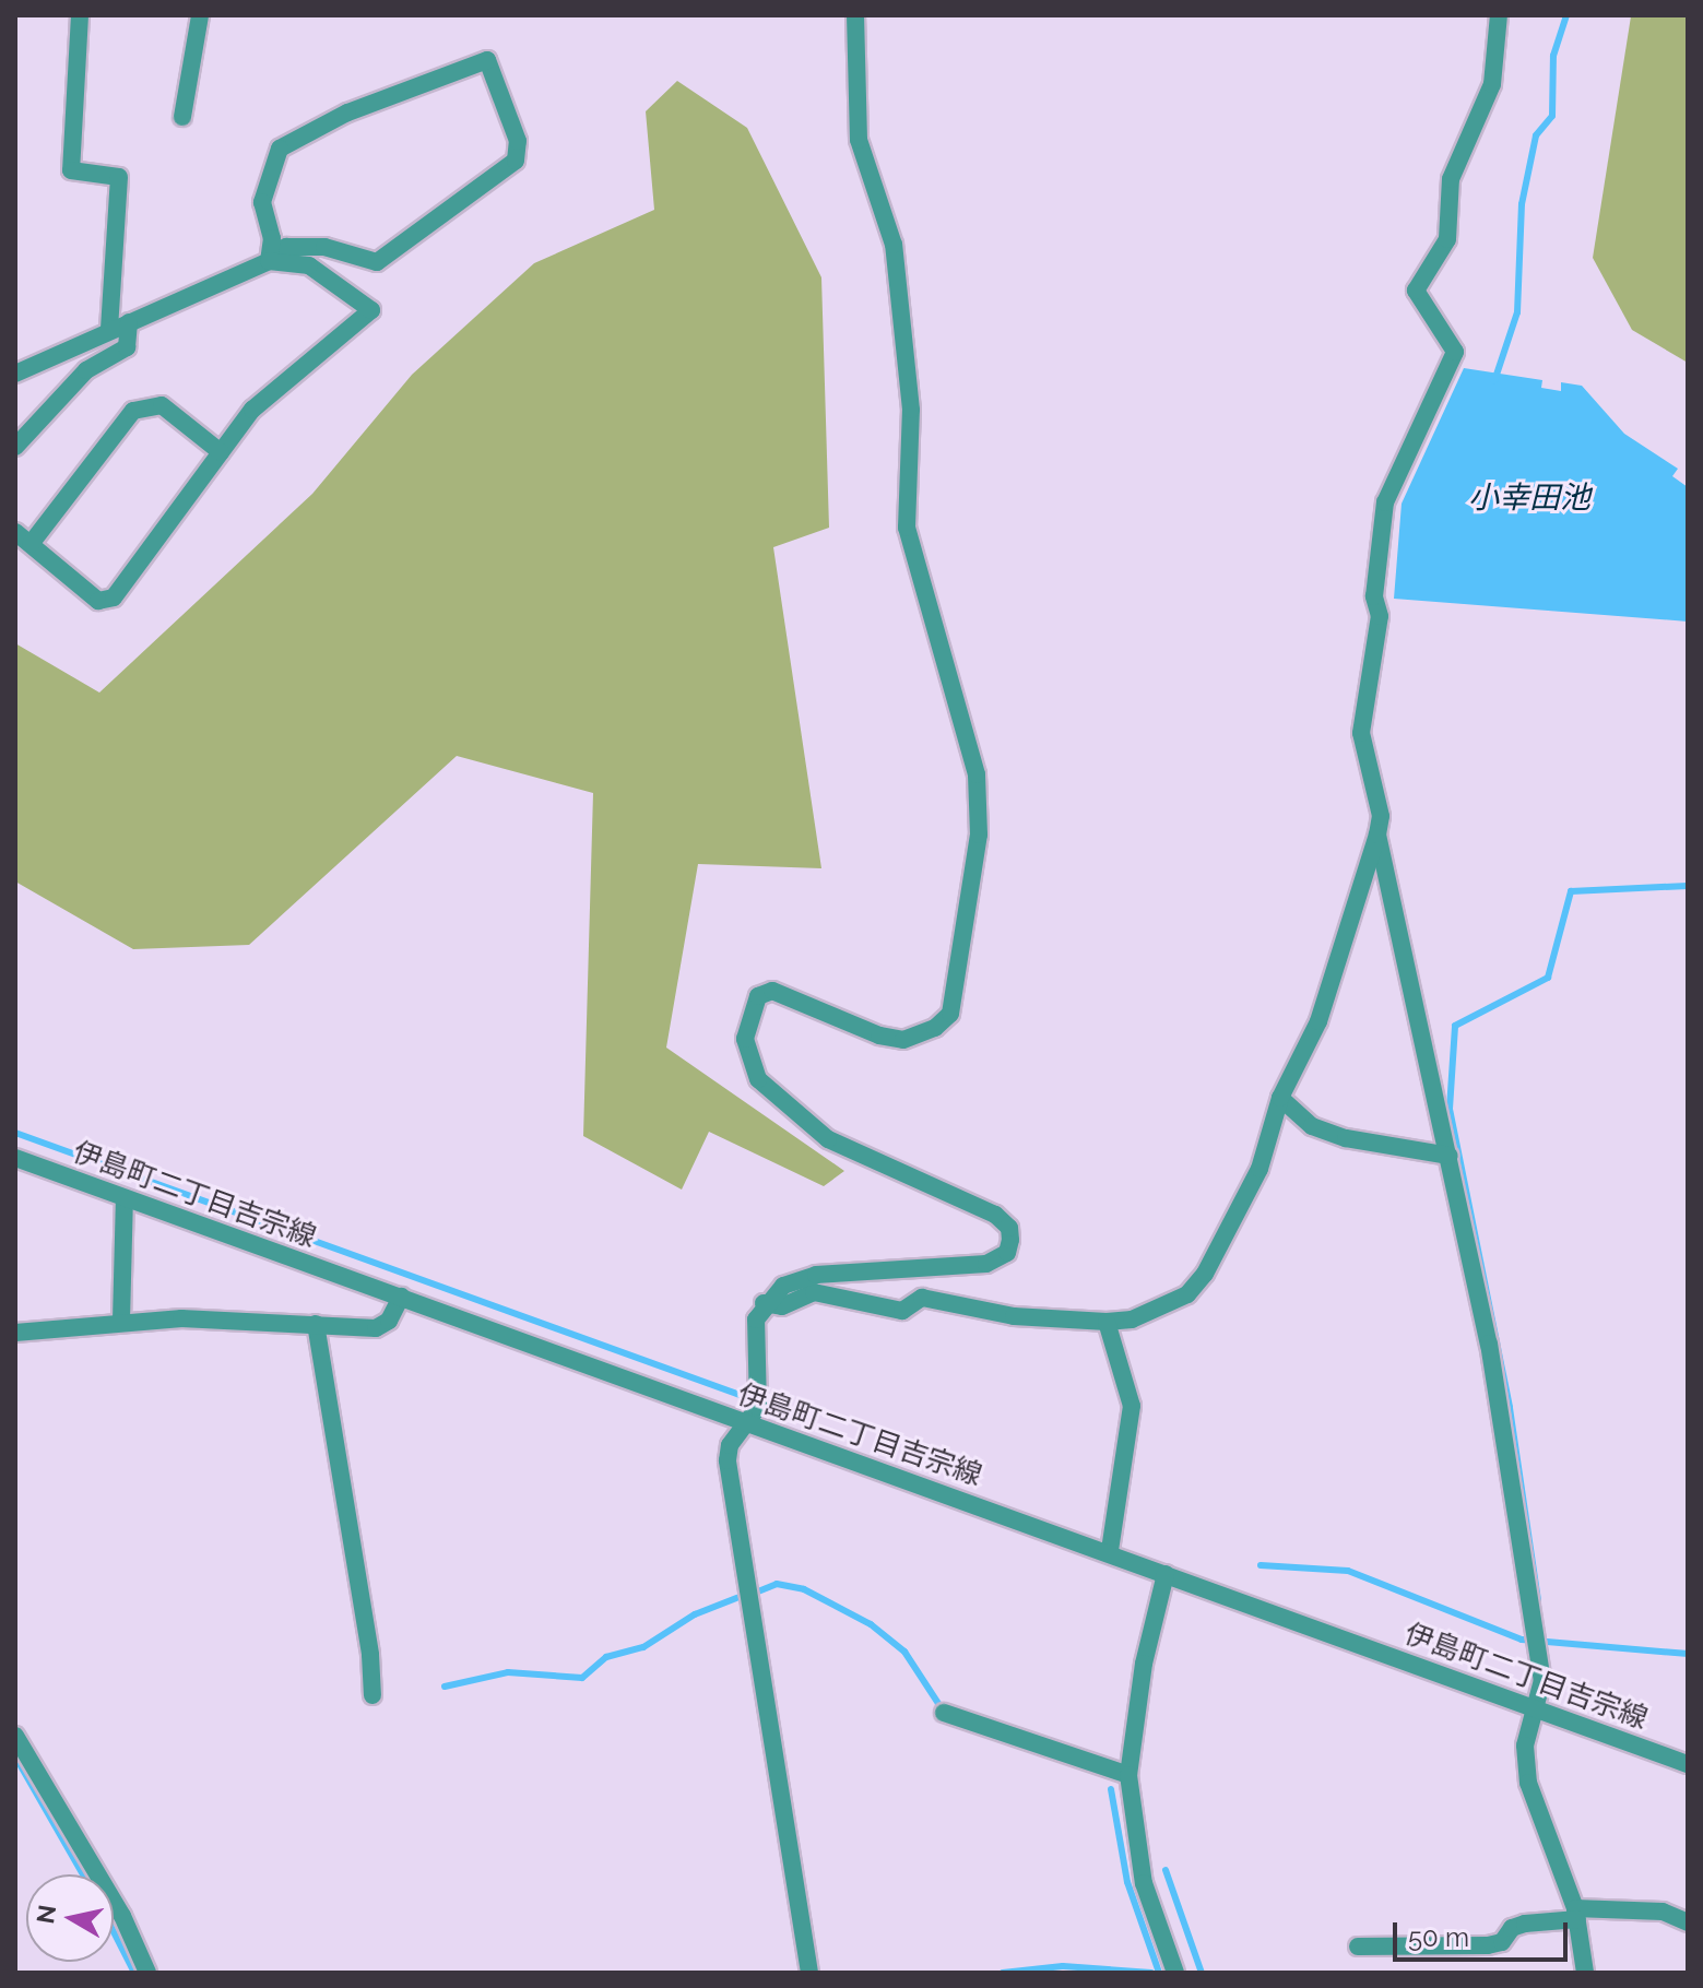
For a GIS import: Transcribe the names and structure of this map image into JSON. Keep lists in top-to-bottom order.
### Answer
{
  "streets": {
    "street": ["伊島町二丁目吉宗線"]
  },
  "water": ["小幸田池"],
  "scale_bar": "50 m",
  "north": "left"
}
